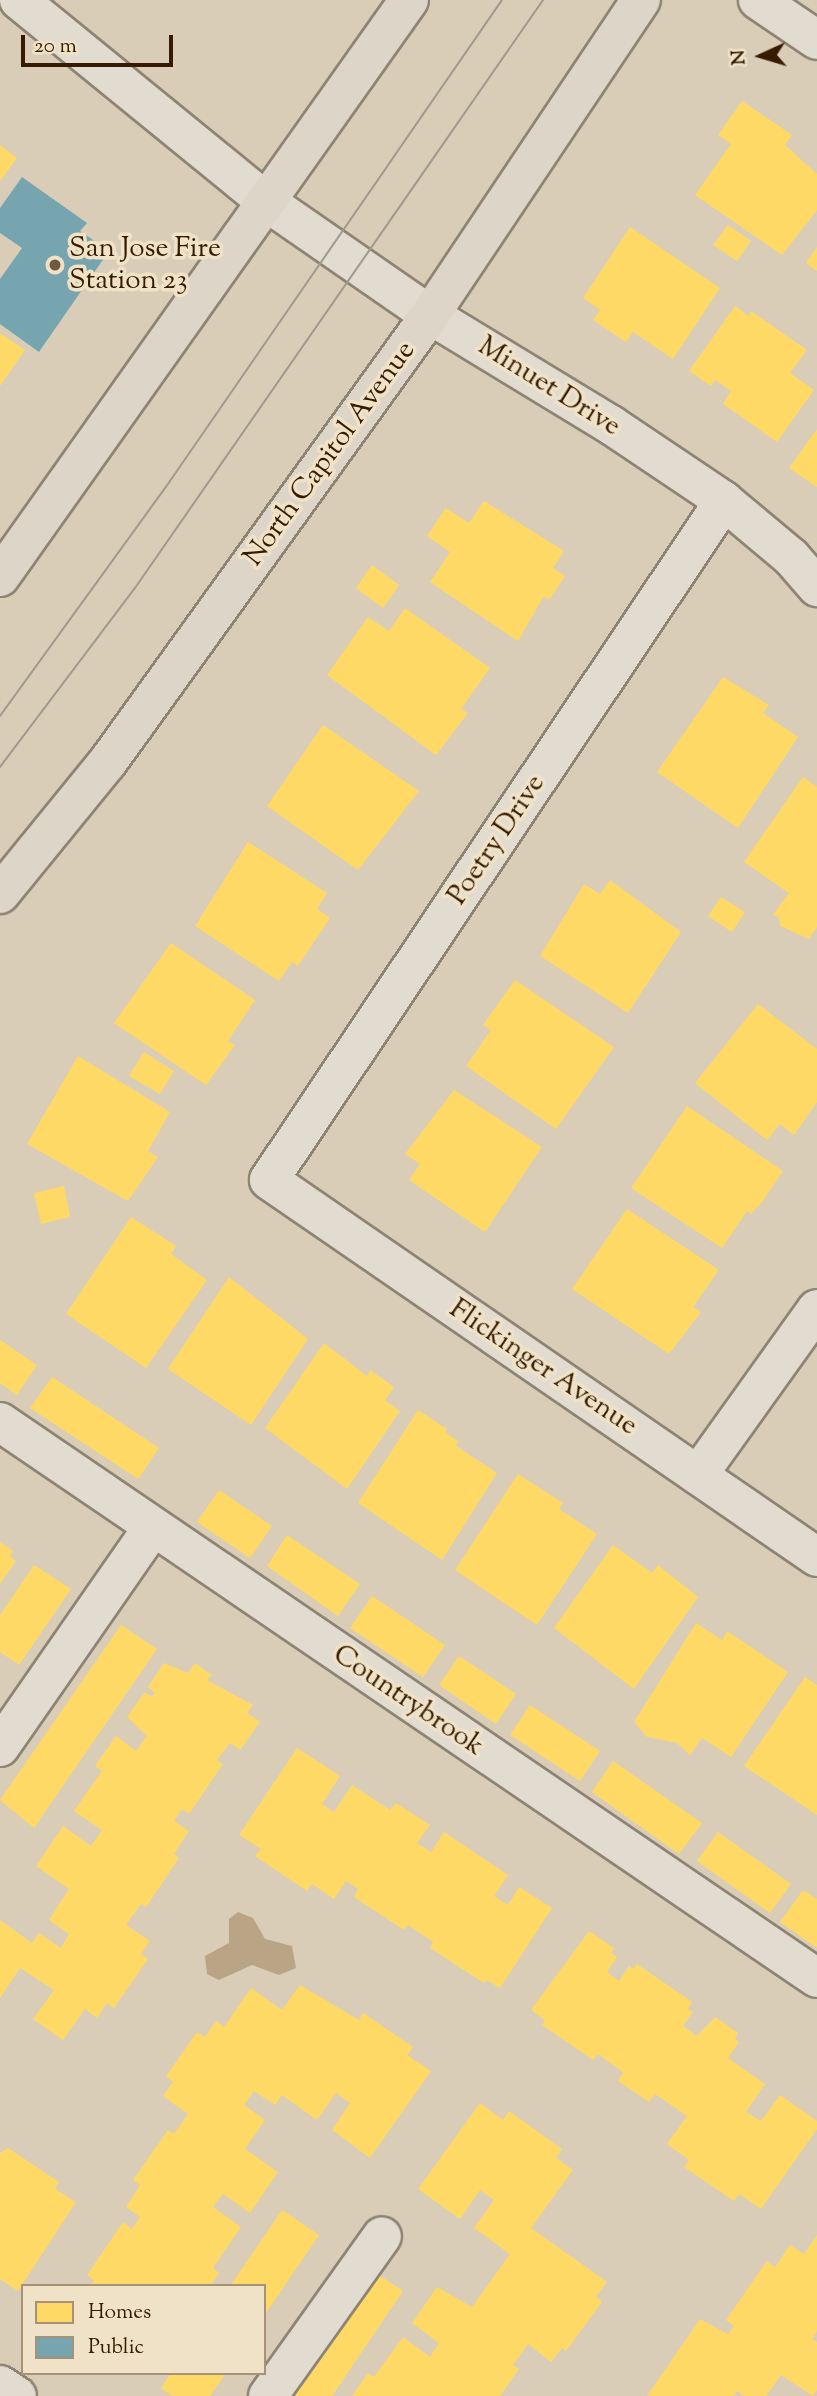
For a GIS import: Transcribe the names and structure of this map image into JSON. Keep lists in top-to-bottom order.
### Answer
{
  "streets": {
    "main road": ["North Capitol Avenue"],
    "street": [
      "Minuet Drive",
      "Poetry Drive",
      "Flickinger Avenue",
      "Countrybrook"
    ]
  },
  "crossings": [
    ["Minuet Drive", "North Capitol Avenue"],
    ["Minuet Drive", "Poetry Drive"],
    ["Poetry Drive", "Flickinger Avenue"]
  ],
  "places": ["San Jose Fire Station 23"],
  "legend": ["Homes", "Public"],
  "scale_bar": "20 m",
  "north": "left"
}
